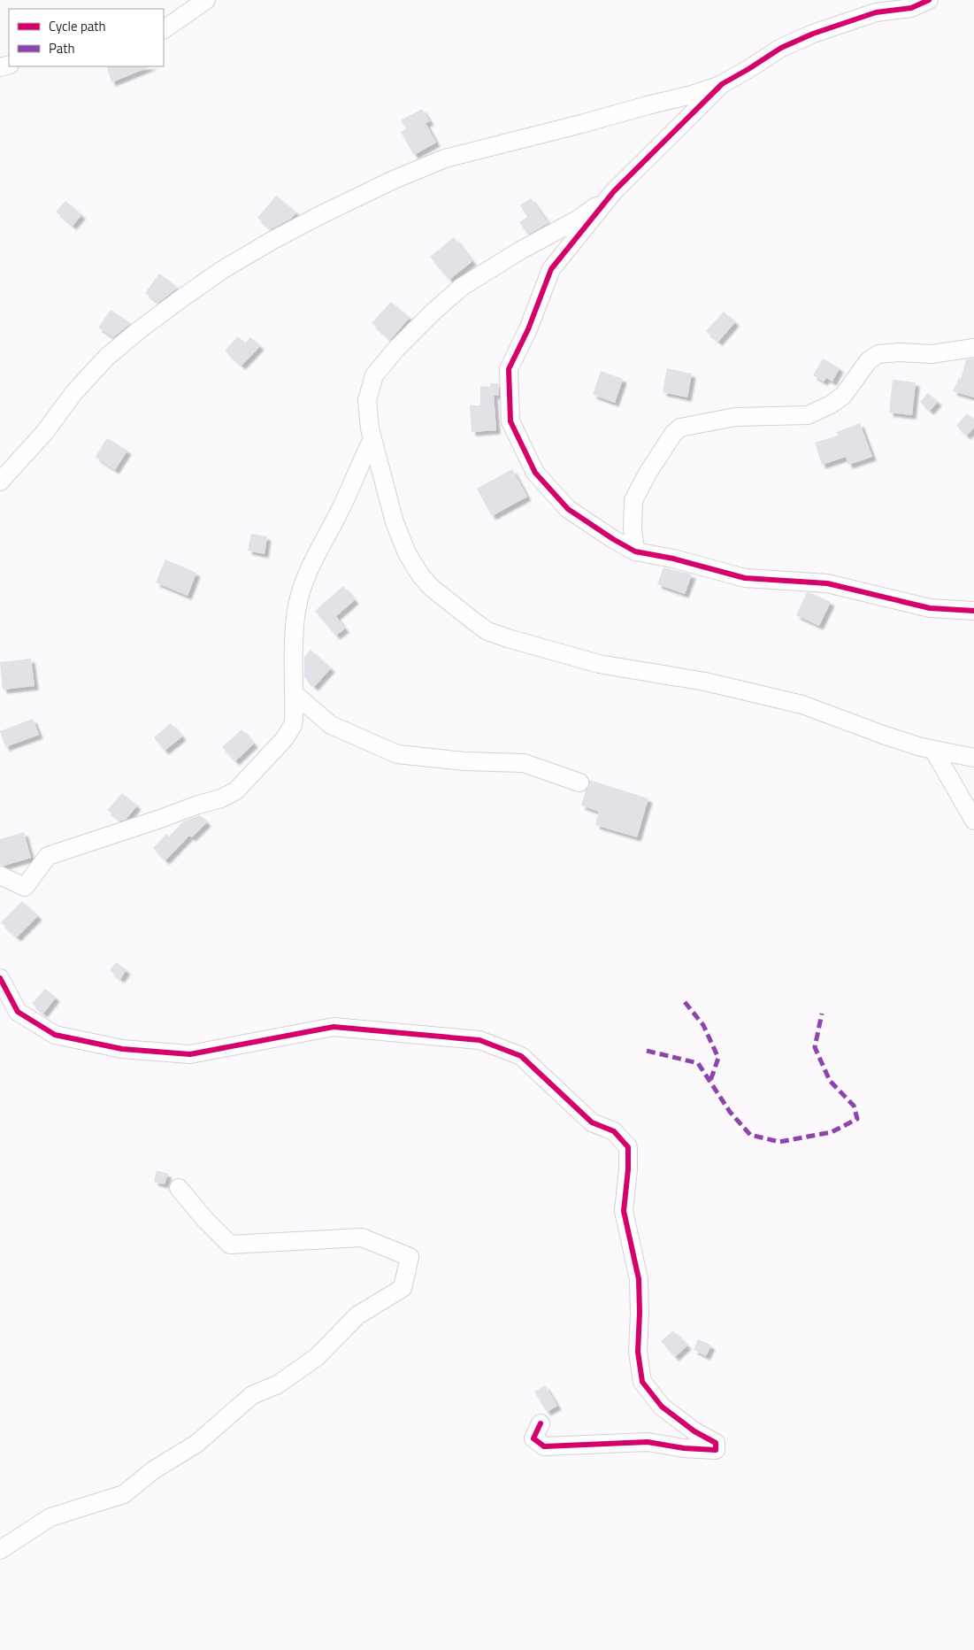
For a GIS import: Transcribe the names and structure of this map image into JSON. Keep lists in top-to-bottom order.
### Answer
{
  "legend": ["Cycle path", "Path"]
}
